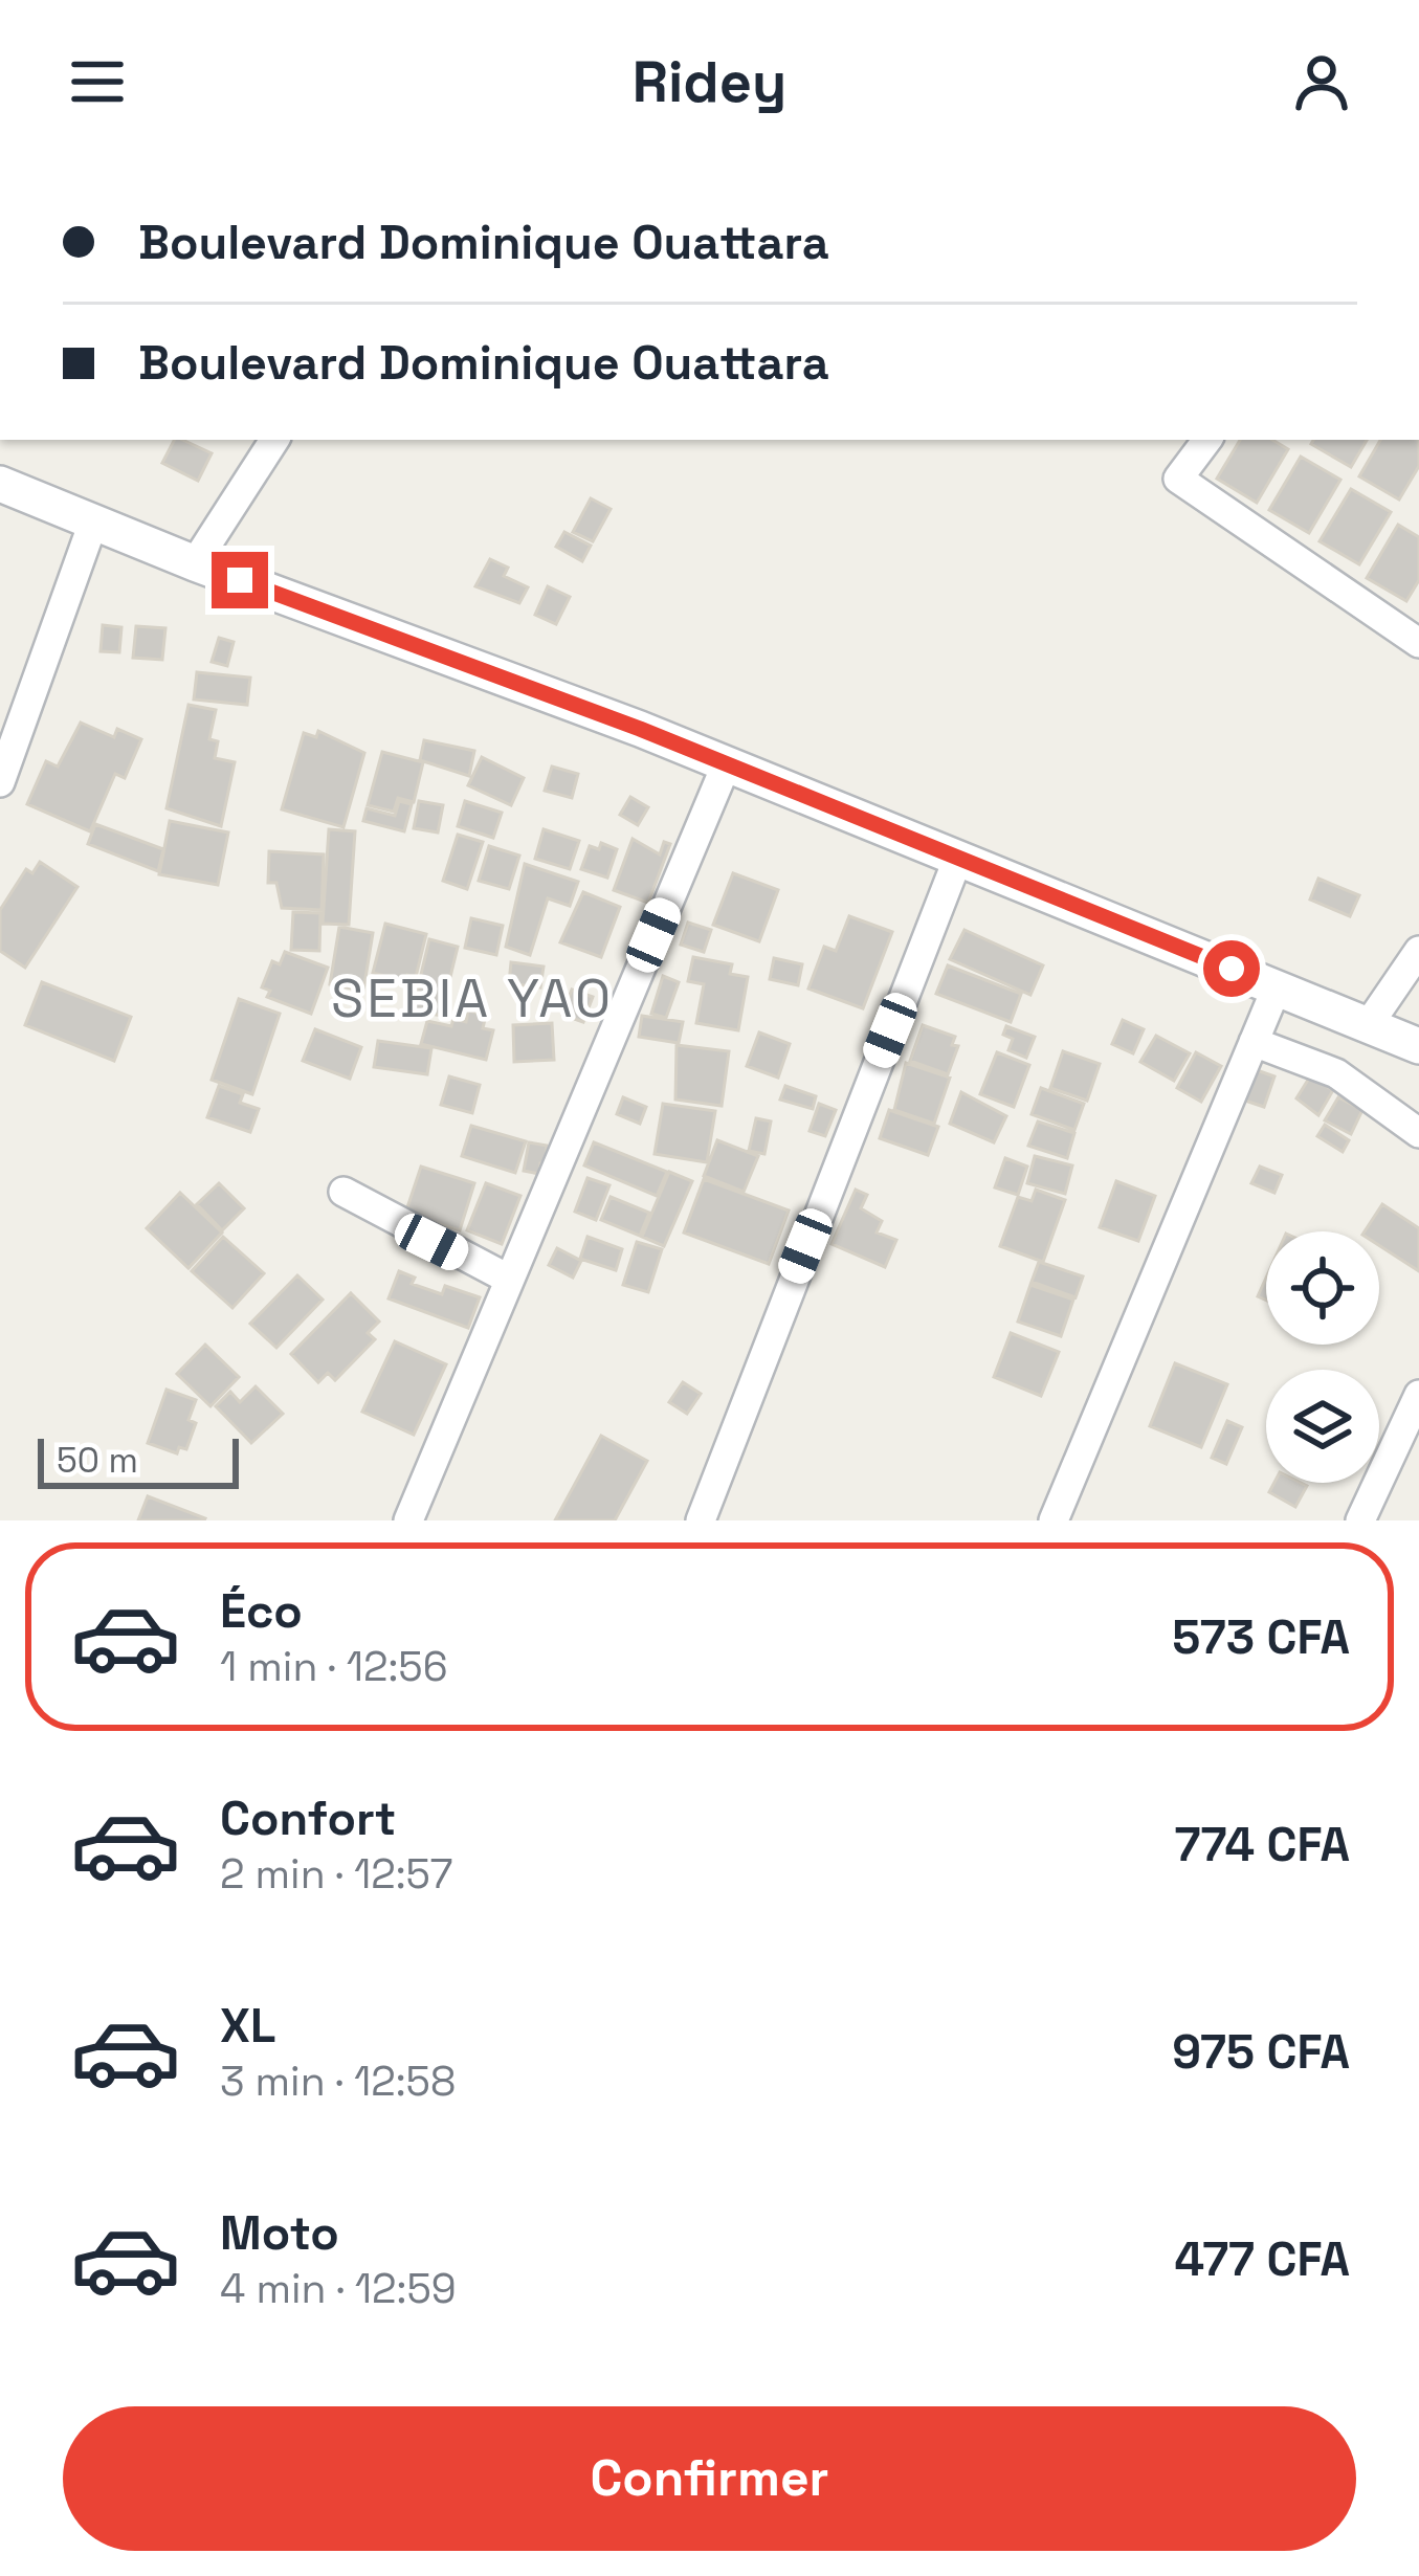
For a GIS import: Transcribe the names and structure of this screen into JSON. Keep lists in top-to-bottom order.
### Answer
{
  "districts": ["SEBIA YAO"],
  "scale_bar": "50 m",
  "page": {
    "header": "Ridey",
    "banner": ["Boulevard Dominique Ouattara", "Boulevard Dominique Ouattara"],
    "scale": "50 m",
    "list": [
      {
        "name": "Éco",
        "note": "1 min · 12:56",
        "value": "573 CFA"
      },
      {
        "name": "Confort",
        "note": "2 min · 12:57",
        "value": "774 CFA"
      },
      {
        "name": "XL",
        "note": "3 min · 12:58",
        "value": "975 CFA"
      },
      {
        "name": "Moto",
        "note": "4 min · 12:59",
        "value": "477 CFA"
      }
    ],
    "buttons": "Confirmer"
  }
}
